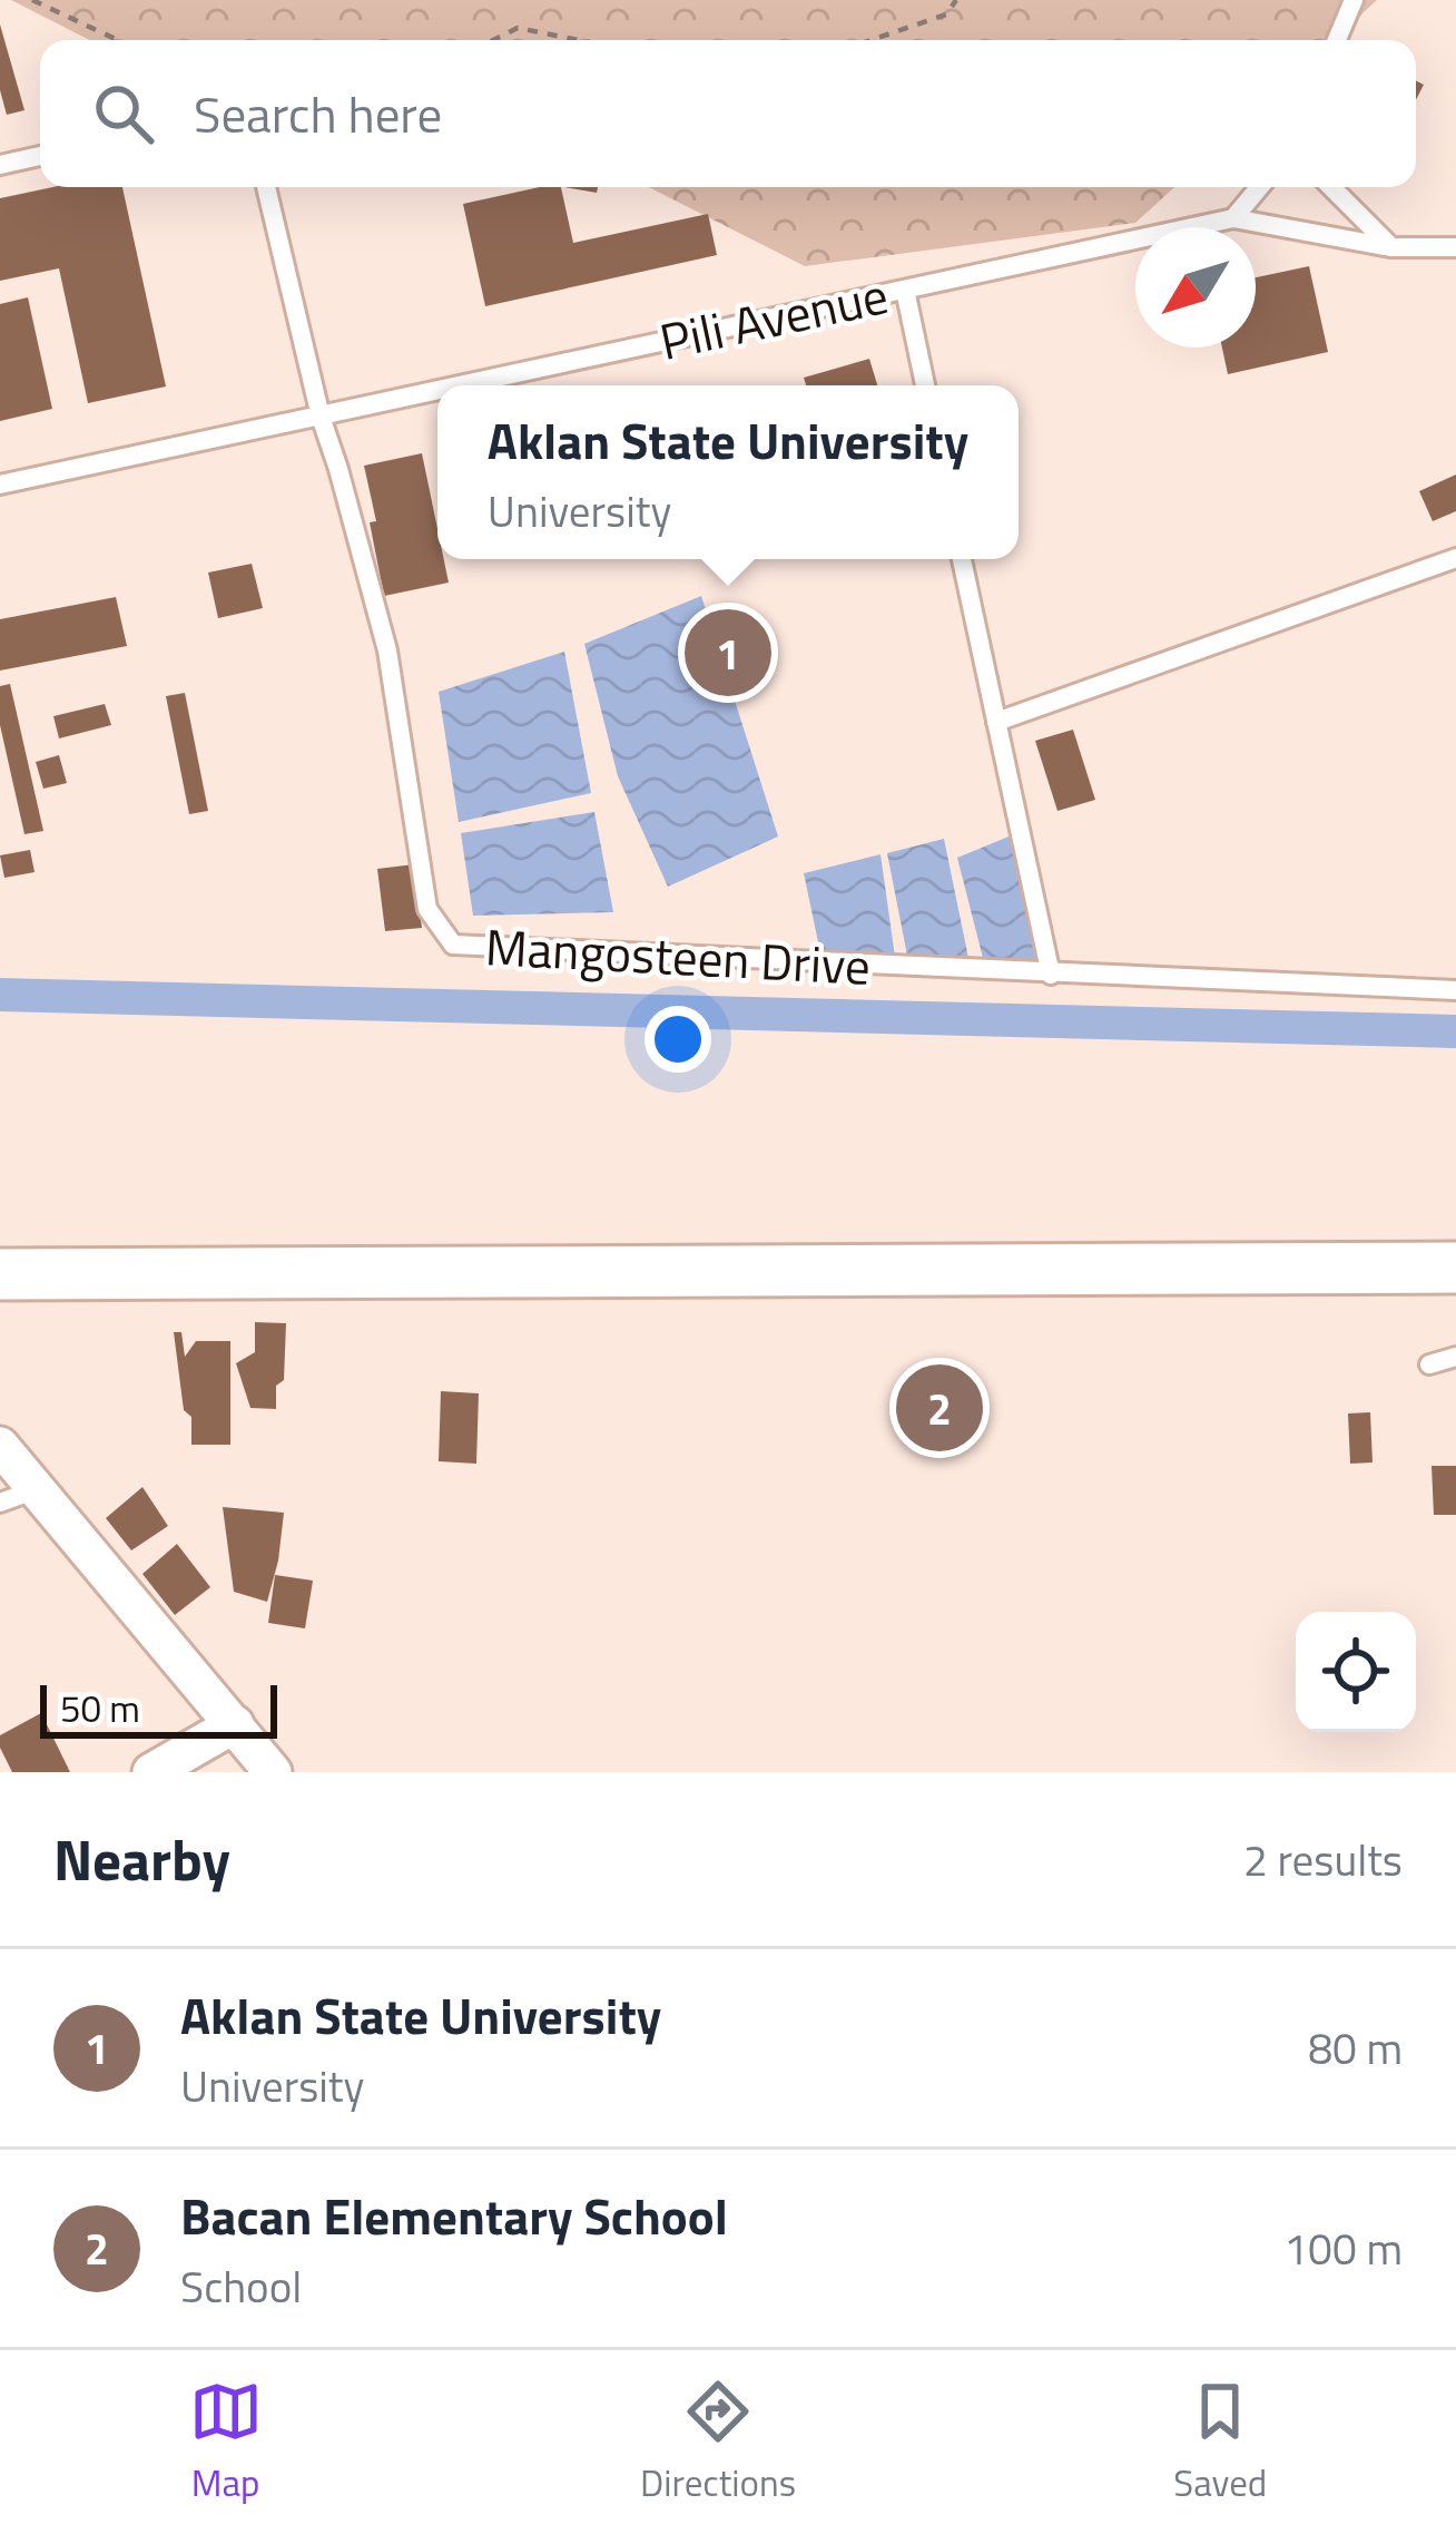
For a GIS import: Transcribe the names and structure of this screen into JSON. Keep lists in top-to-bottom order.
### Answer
{
  "streets": {
    "lane": ["Pili Avenue", "Mangosteen Drive"]
  },
  "crossings": [
    ["Pili Avenue", "Mangosteen Drive"]
  ],
  "scale_bar": "50 m",
  "north": "bottom left",
  "page": {
    "search": "Search here",
    "popup": ["Aklan State University", "University"],
    "pins": ["1", "2"],
    "scale": "50 m",
    "heading": ["Nearby", "2 results"],
    "list": [
      {
        "mark": "1",
        "name": "Aklan State University",
        "note": "University",
        "value": "80 m"
      },
      {
        "mark": "2",
        "name": "Bacan Elementary School",
        "note": "School",
        "value": "100 m"
      }
    ],
    "nav": ["Map", "Directions", "Saved"]
  }
}
